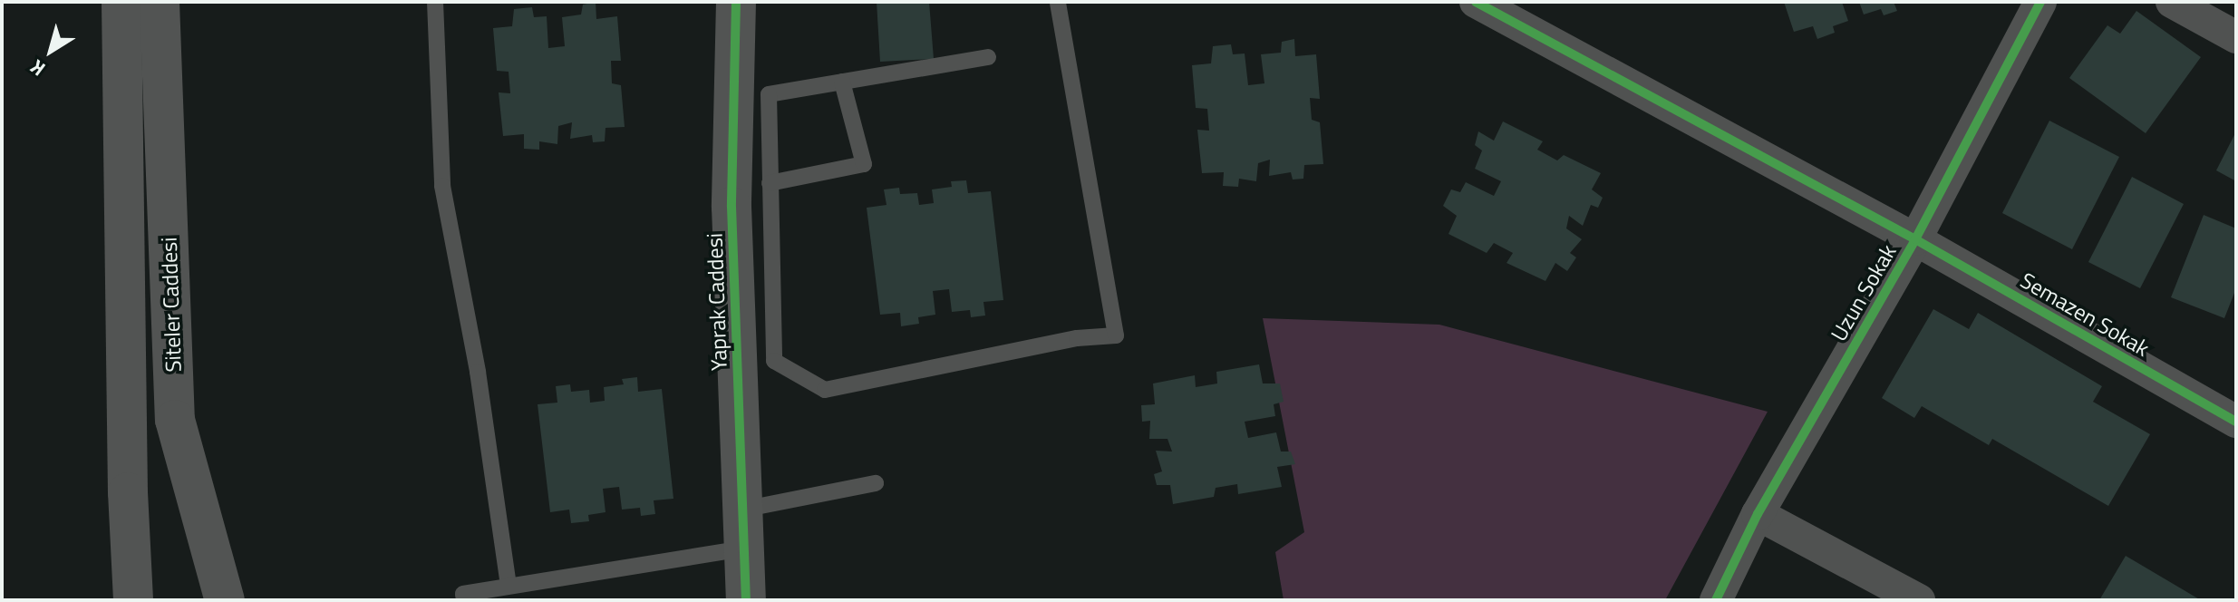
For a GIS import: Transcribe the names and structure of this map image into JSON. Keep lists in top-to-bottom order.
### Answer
{
  "streets": {
    "main road": ["Yaprak Caddesi", "Siteler Caddesi"],
    "street": ["Uzun Sokak", "Semazen Sokak"]
  },
  "crossings": [
    ["Uzun Sokak", "Semazen Sokak"]
  ],
  "north": "bottom left"
}
